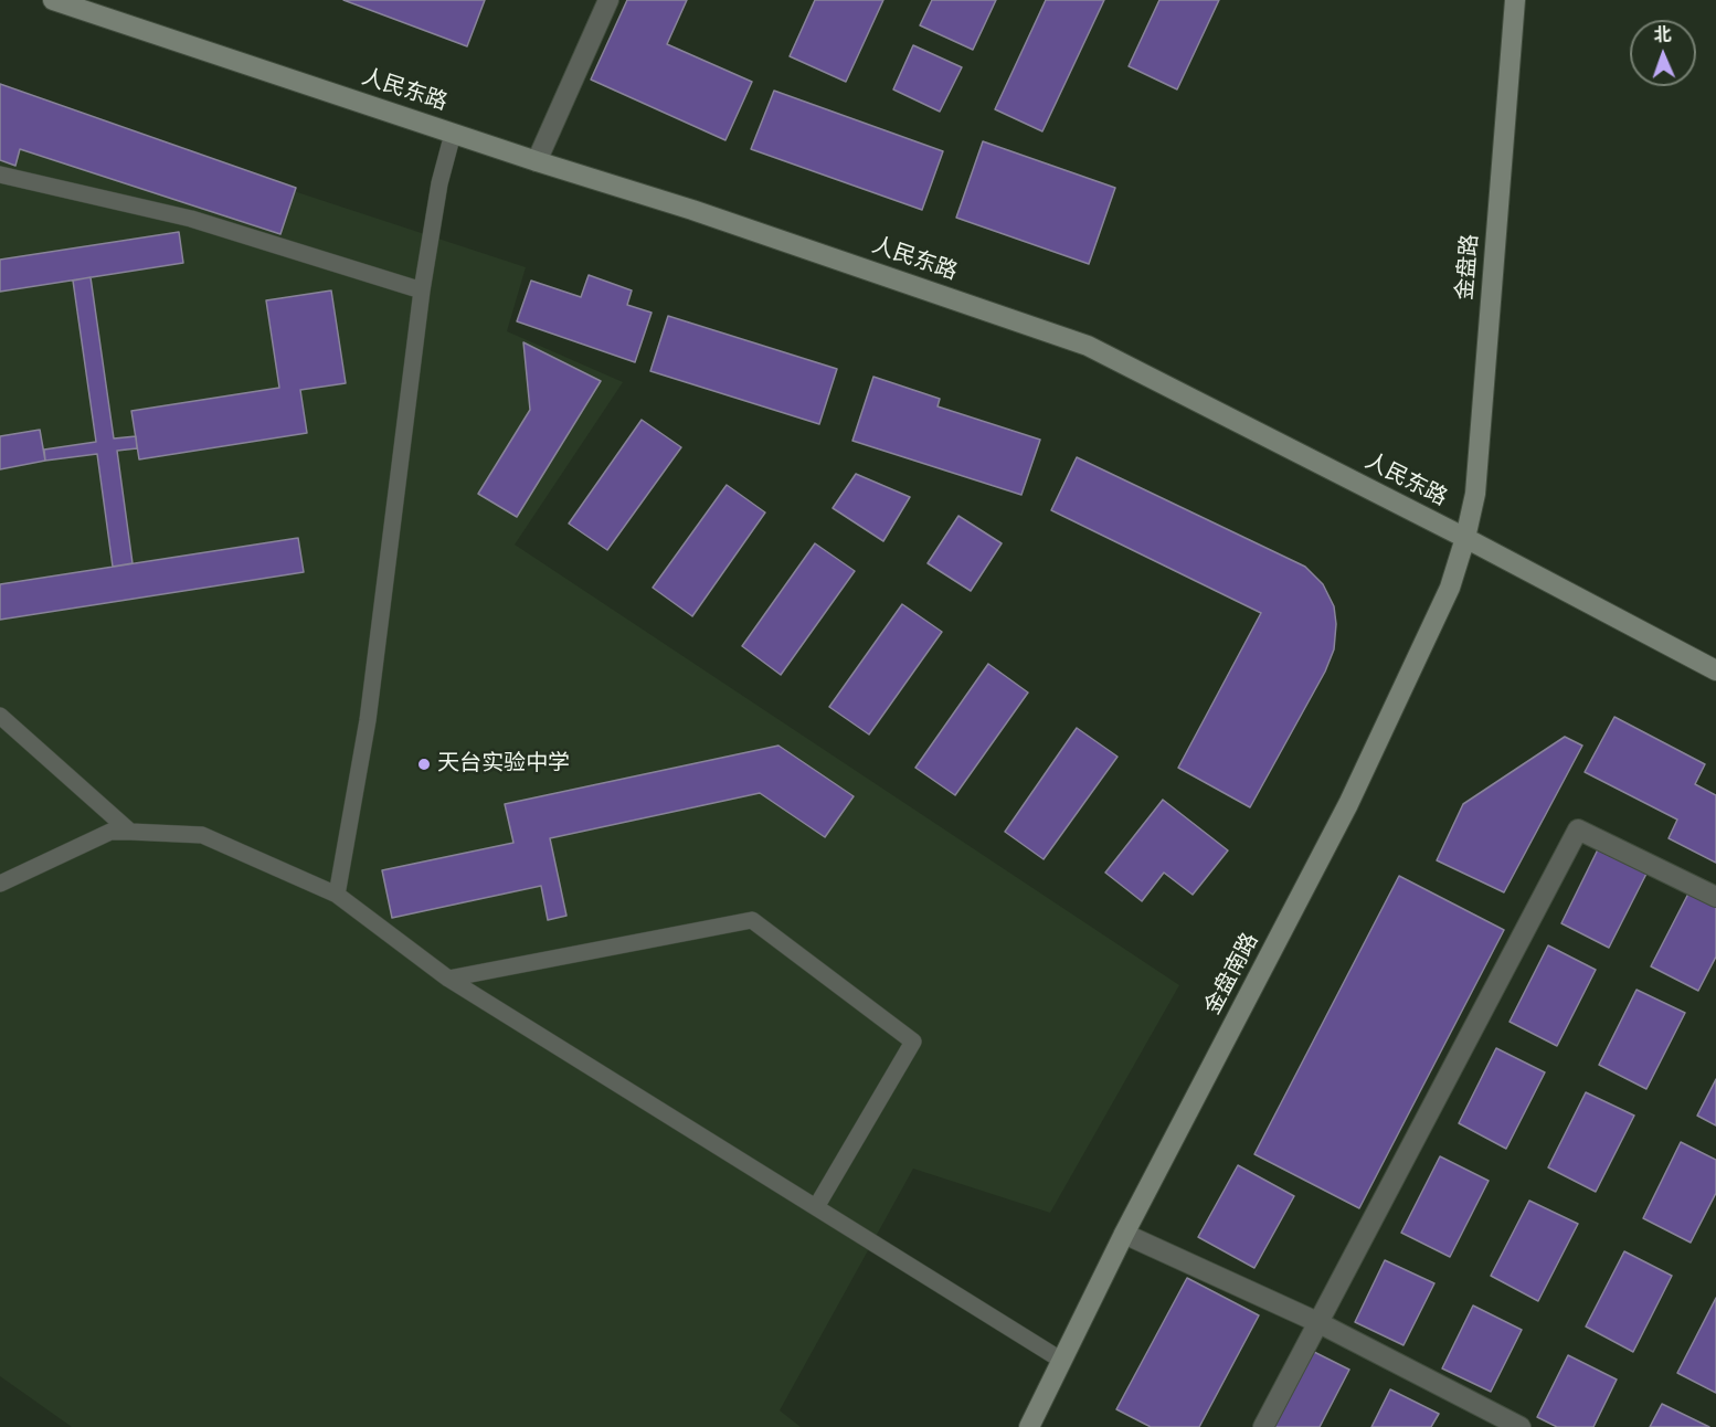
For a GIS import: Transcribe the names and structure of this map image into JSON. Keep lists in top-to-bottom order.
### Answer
{
  "streets": {
    "main road": ["人民东路", "金盘路", "金盘南路"]
  },
  "crossings": [
    ["人民东路", "金盘路"],
    ["人民东路", "金盘南路"],
    ["金盘路", "金盘南路"]
  ],
  "places": ["天台实验中学"],
  "north": "top"
}
